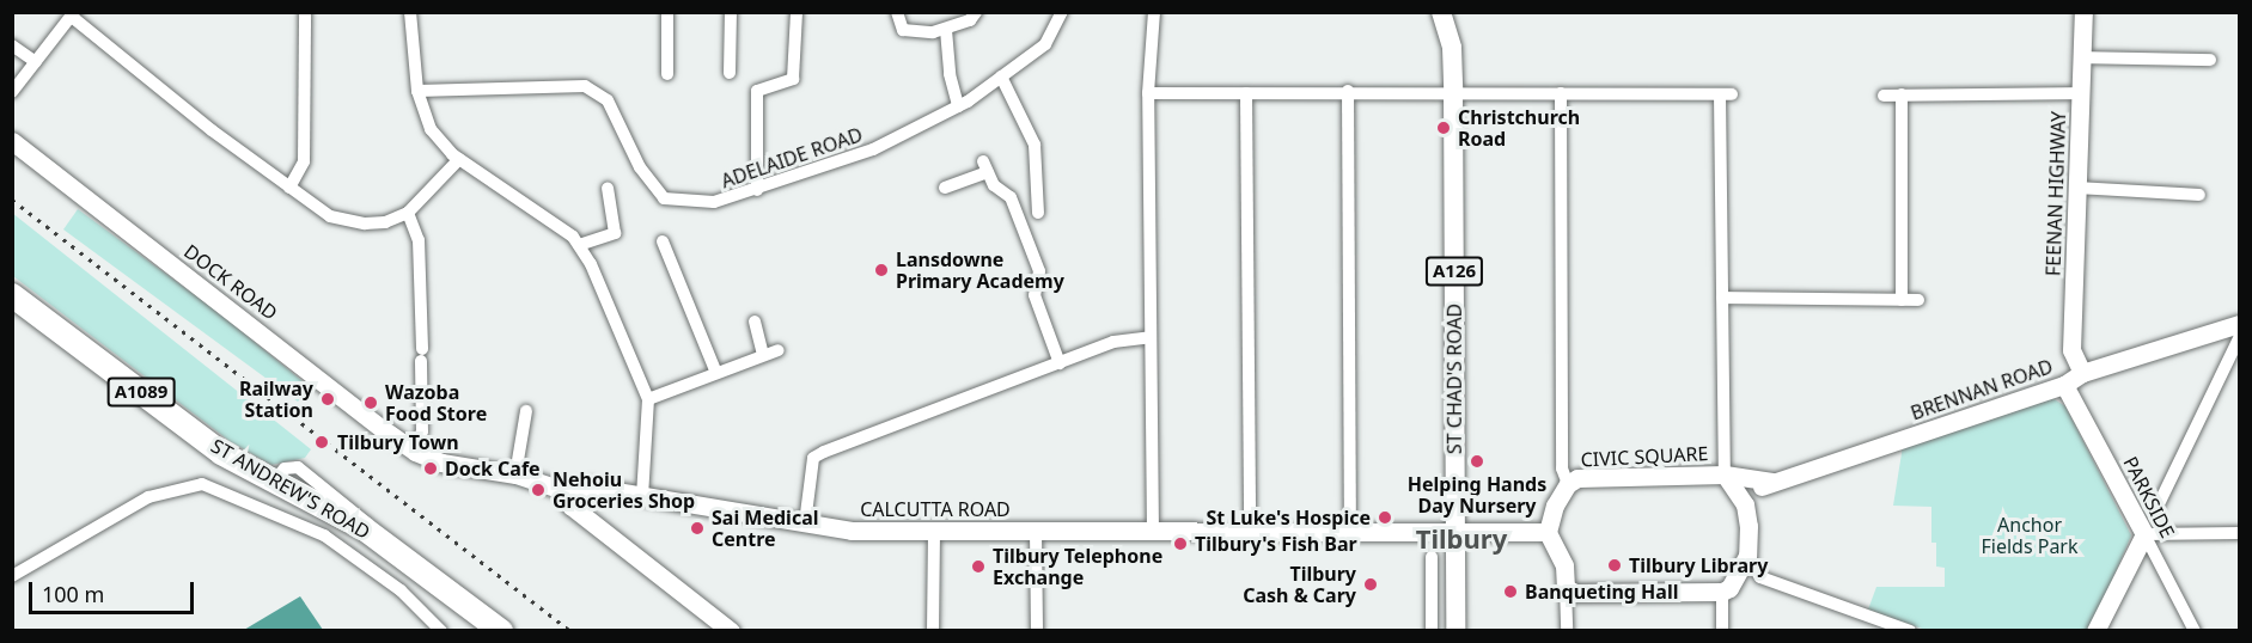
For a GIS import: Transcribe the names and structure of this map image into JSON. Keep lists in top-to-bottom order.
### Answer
{
  "streets": {
    "highway": ["A1089", "ST ANDREW'S ROAD"],
    "main road": ["A126", "ST CHAD'S ROAD"],
    "street": [
      "ADELAIDE ROAD",
      "FEENAN HIGHWAY",
      "DOCK ROAD",
      "BRENNAN ROAD",
      "CIVIC SQUARE",
      "PARKSIDE",
      "CALCUTTA ROAD"
    ]
  },
  "crossings": [
    ["FEENAN HIGHWAY", "BRENNAN ROAD"],
    ["A126", "ST CHAD'S ROAD"],
    ["A126", "CALCUTTA ROAD"],
    ["DOCK ROAD", "CALCUTTA ROAD"],
    ["ST CHAD'S ROAD", "CALCUTTA ROAD"],
    ["BRENNAN ROAD", "CIVIC SQUARE"],
    ["BRENNAN ROAD", "PARKSIDE"]
  ],
  "districts": ["Tilbury"],
  "parks": ["Anchor Fields Park"],
  "places": [
    "Christchurch Road",
    "Lansdowne Primary Academy",
    "Railway Station",
    "Wazoba Food Store",
    "Tilbury Town",
    "Helping Hands Day Nursery",
    "Dock Cafe",
    "Nehoiu Groceries Shop",
    "St Luke's Hospice",
    "Sai Medical Centre",
    "Tilbury's Fish Bar",
    "Tilbury Library",
    "Tilbury Telephone Exchange",
    "Tilbury Cash & Cary",
    "Banqueting Hall"
  ],
  "scale_bar": "100 m"
}
